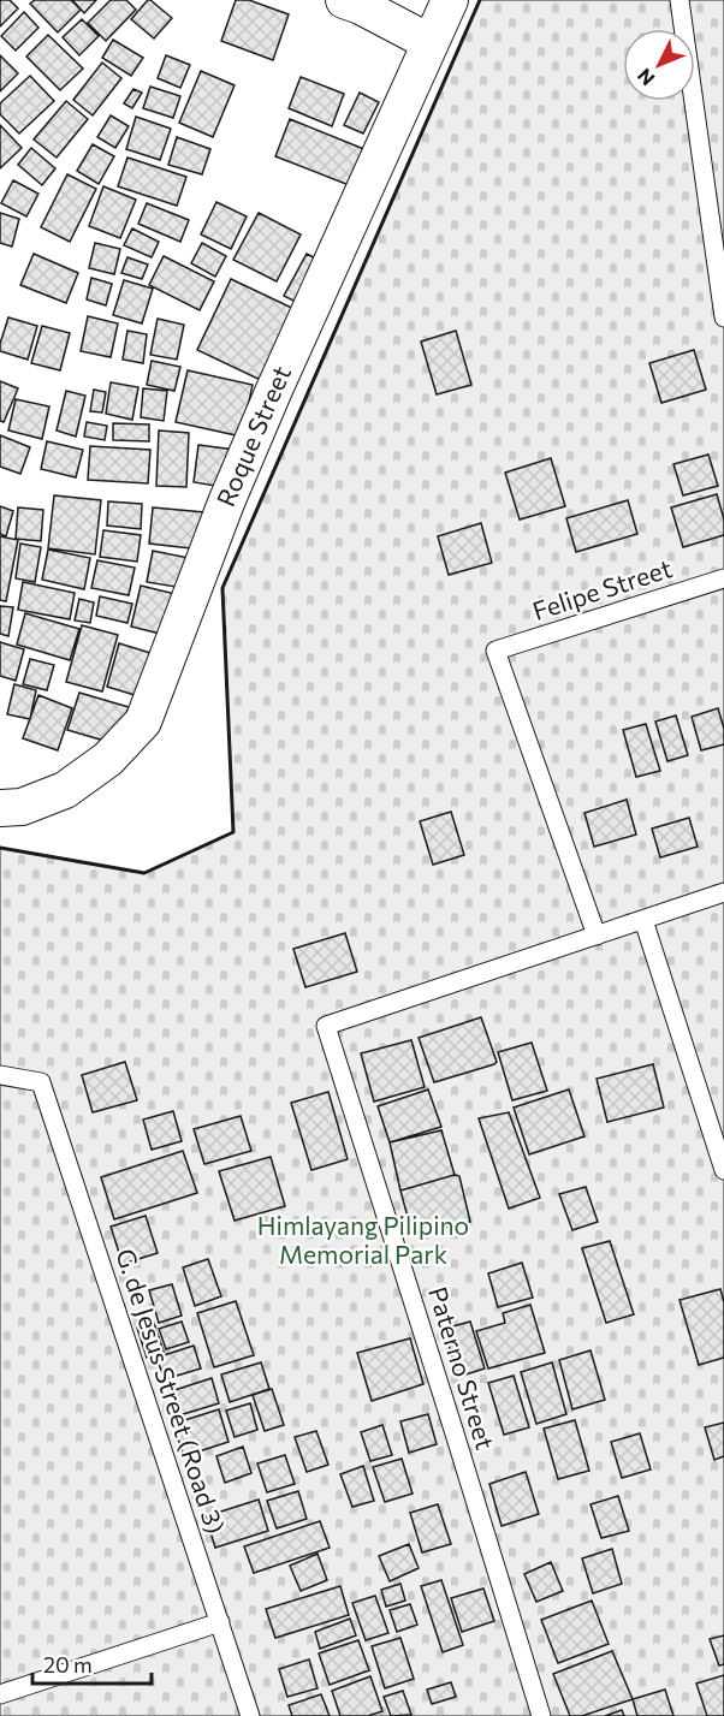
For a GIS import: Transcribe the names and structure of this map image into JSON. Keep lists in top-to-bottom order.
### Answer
{
  "streets": {
    "street": ["Roque Street"],
    "lane": ["Felipe Street", "Paterno Street", "G. de Jesus Street (Road 3)"]
  },
  "crossings": [
    ["Felipe Street", "Paterno Street"]
  ],
  "parks": ["Himlayang Pilipino Memorial Park"],
  "scale_bar": "20 m",
  "north": "bottom left"
}
